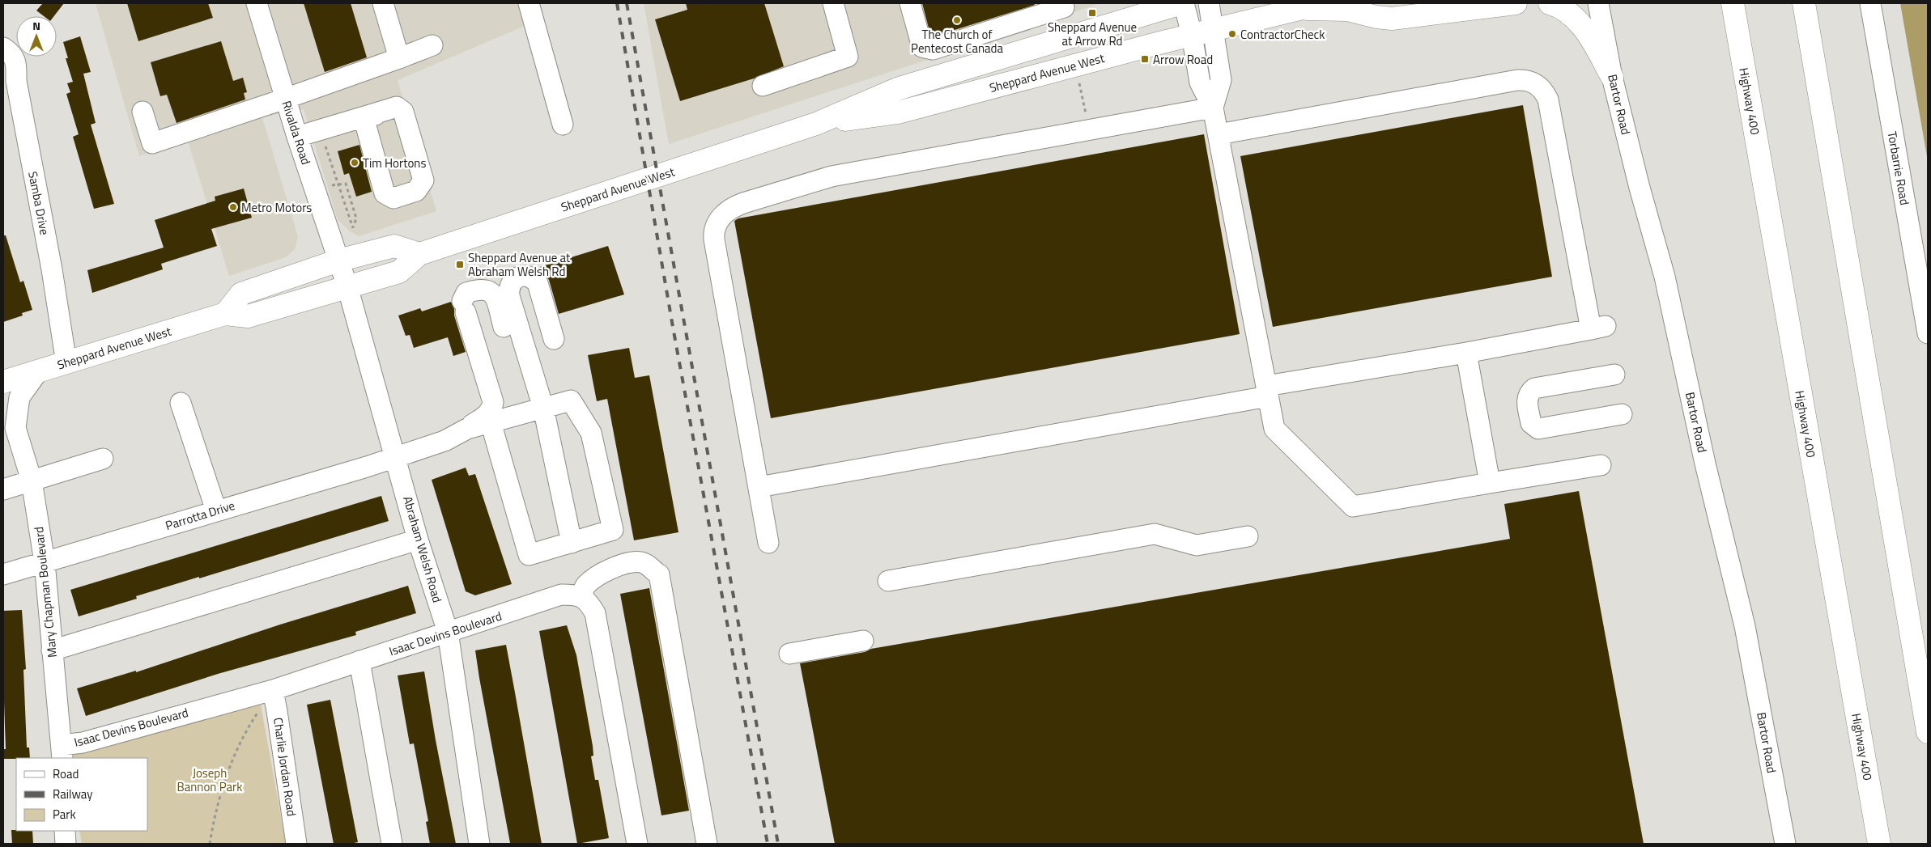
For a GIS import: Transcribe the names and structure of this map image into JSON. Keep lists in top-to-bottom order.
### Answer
{
  "streets": {
    "main road": ["Sheppard Avenue West", "Highway 400"],
    "street": [
      "Bartor Road",
      "Rivalda Road",
      "Torbarrie Road",
      "Samba Drive",
      "Parrotta Drive",
      "Abraham Welsh Road",
      "Mary Chapman Boulevard",
      "Isaac Devins Boulevard",
      "Charlie Jordan Road"
    ]
  },
  "crossings": [
    ["Sheppard Avenue West", "Samba Drive"],
    ["Sheppard Avenue West", "Abraham Welsh Road"],
    ["Sheppard Avenue West", "Mary Chapman Boulevard"],
    ["Rivalda Road", "Abraham Welsh Road"],
    ["Parrotta Drive", "Abraham Welsh Road"],
    ["Parrotta Drive", "Mary Chapman Boulevard"],
    ["Abraham Welsh Road", "Isaac Devins Boulevard"],
    ["Mary Chapman Boulevard", "Isaac Devins Boulevard"],
    ["Isaac Devins Boulevard", "Charlie Jordan Road"]
  ],
  "parks": ["Joseph Bannon Park"],
  "places": {
    "transit": ["Sheppard Avenue at Arrow Rd", "Arrow Road", "Sheppard Avenue at Abraham Welsh Rd"],
    "other": [
      "The Church of Pentecost Canada",
      "ContractorCheck",
      "Tim Hortons",
      "Metro Motors"
    ]
  },
  "legend": ["Road", "Railway", "Park"],
  "north": "top"
}
